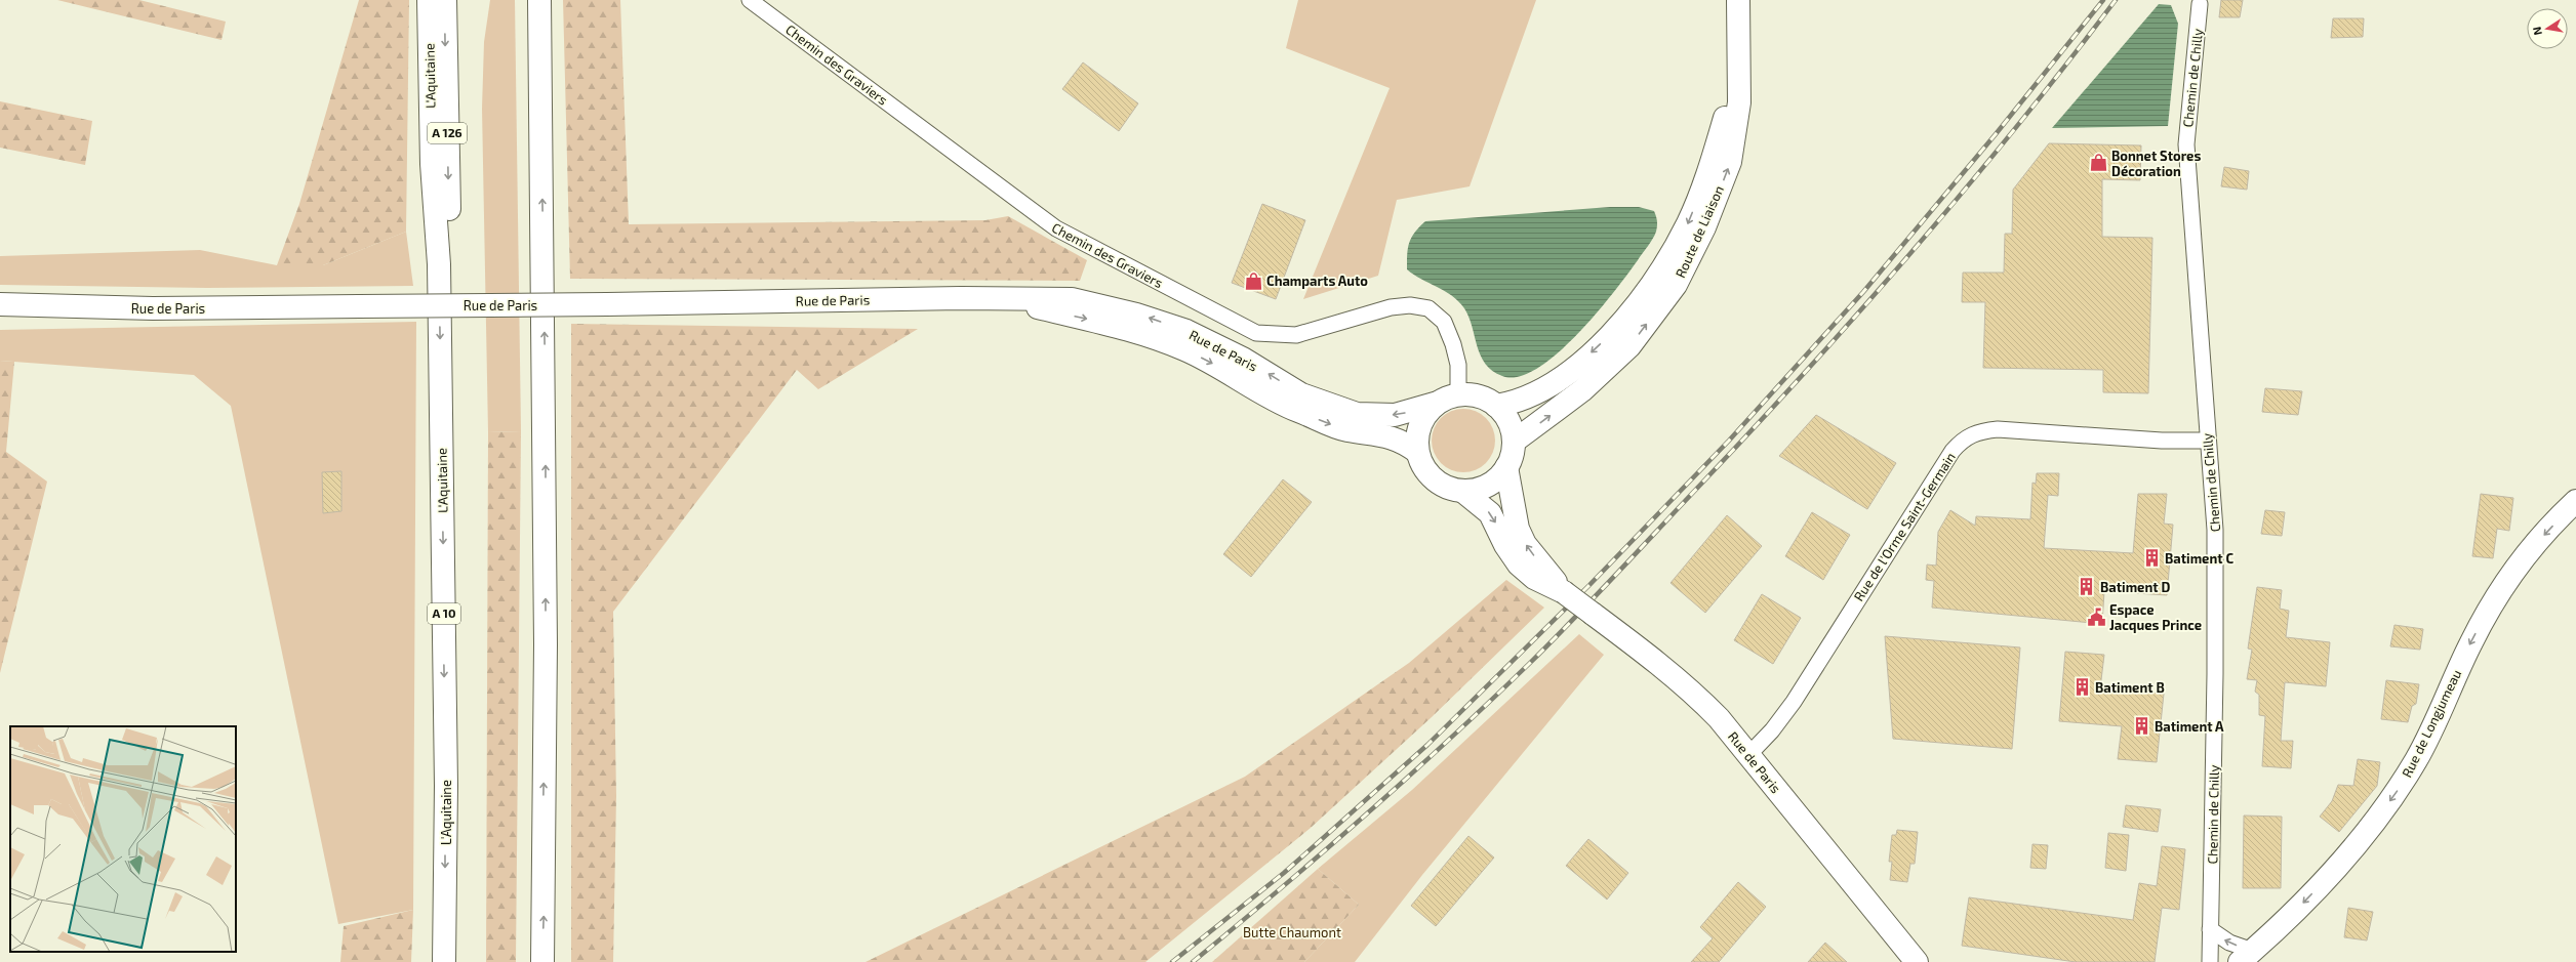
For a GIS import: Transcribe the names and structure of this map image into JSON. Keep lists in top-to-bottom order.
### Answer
{
  "streets": {
    "main road": [
      "L'Aquitaine",
      "A 126",
      "Route de Liaison",
      "Rue de Paris",
      "A 10",
      "Rue de Longjumeau"
    ],
    "street": ["Chemin des Graviers", "Chemin de Chilly", "Rue de l'Orme Saint-Germain"]
  },
  "crossings": [
    ["Chemin des Graviers", "Route de Liaison"],
    ["Chemin des Graviers", "Rue de Paris"],
    ["L'Aquitaine", "A 126"],
    ["Chemin de Chilly", "Rue de l'Orme Saint-Germain"],
    ["Chemin de Chilly", "Rue de Longjumeau"],
    ["Route de Liaison", "Rue de Paris"],
    ["Rue de Paris", "Rue de l'Orme Saint-Germain"]
  ],
  "one_way": ["Rue de Longjumeau"],
  "parks": ["Butte Chaumont"],
  "places": {
    "shop": ["Bonnet Stores Décoration", "Champarts Auto"],
    "building": [
      "Batiment C",
      "Batiment D",
      "Batiment B",
      "Batiment A"
    ],
    "public building": ["Espace Jacques Prince"]
  },
  "north": "left"
}
